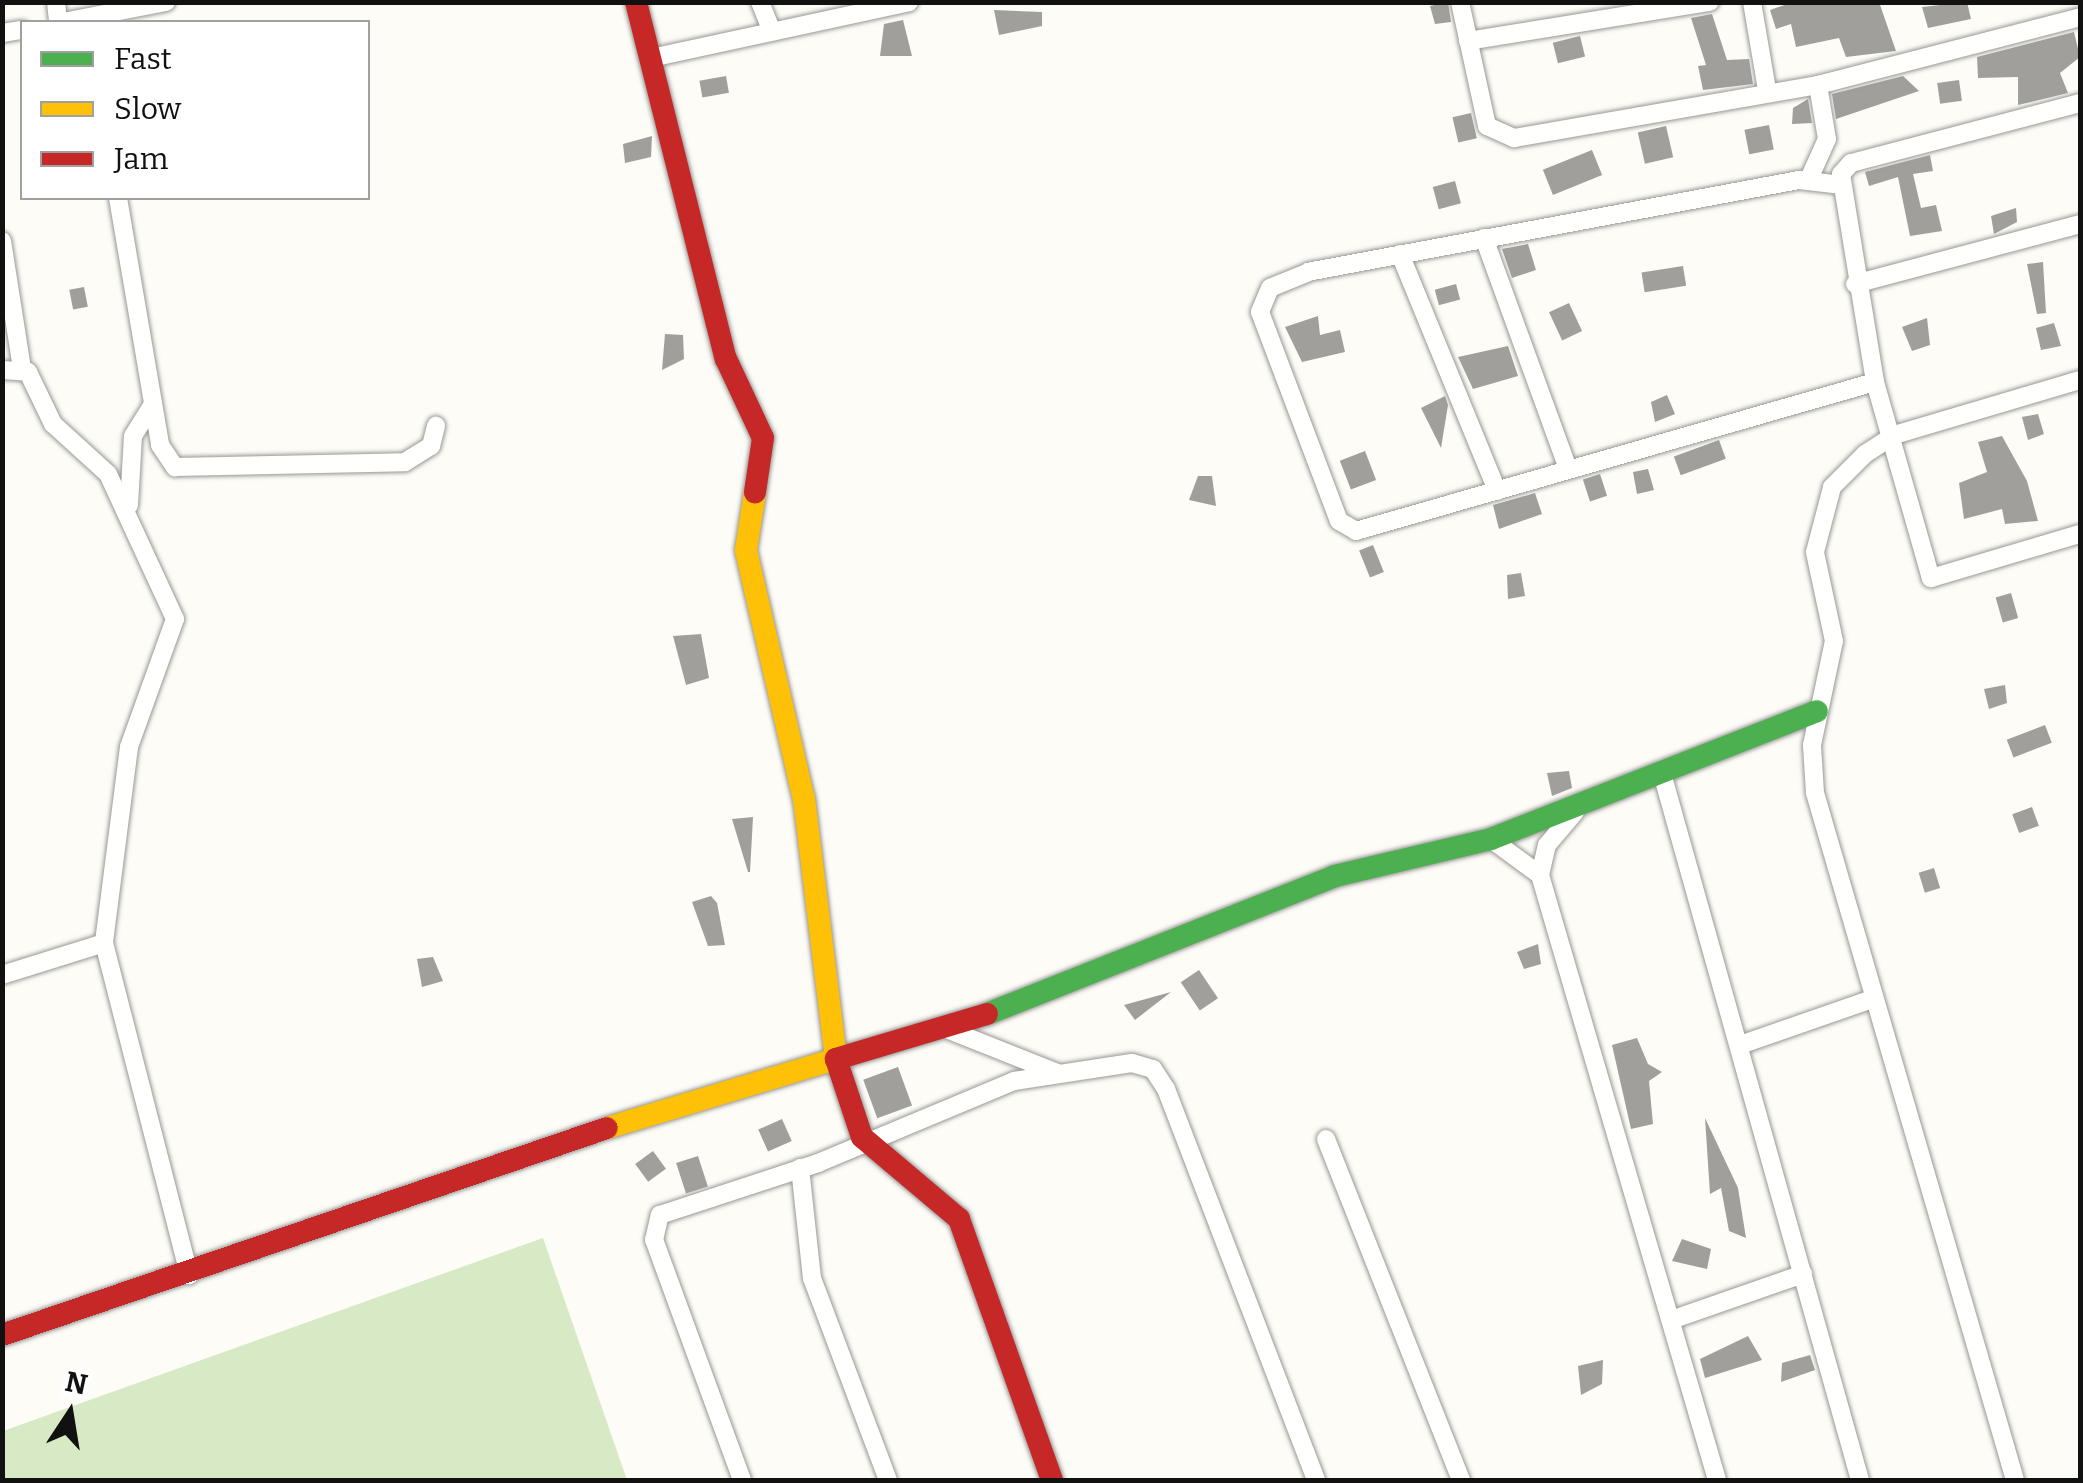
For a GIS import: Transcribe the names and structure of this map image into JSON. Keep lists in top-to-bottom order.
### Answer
{
  "legend": ["Fast", "Slow", "Jam"],
  "north": "top"
}
